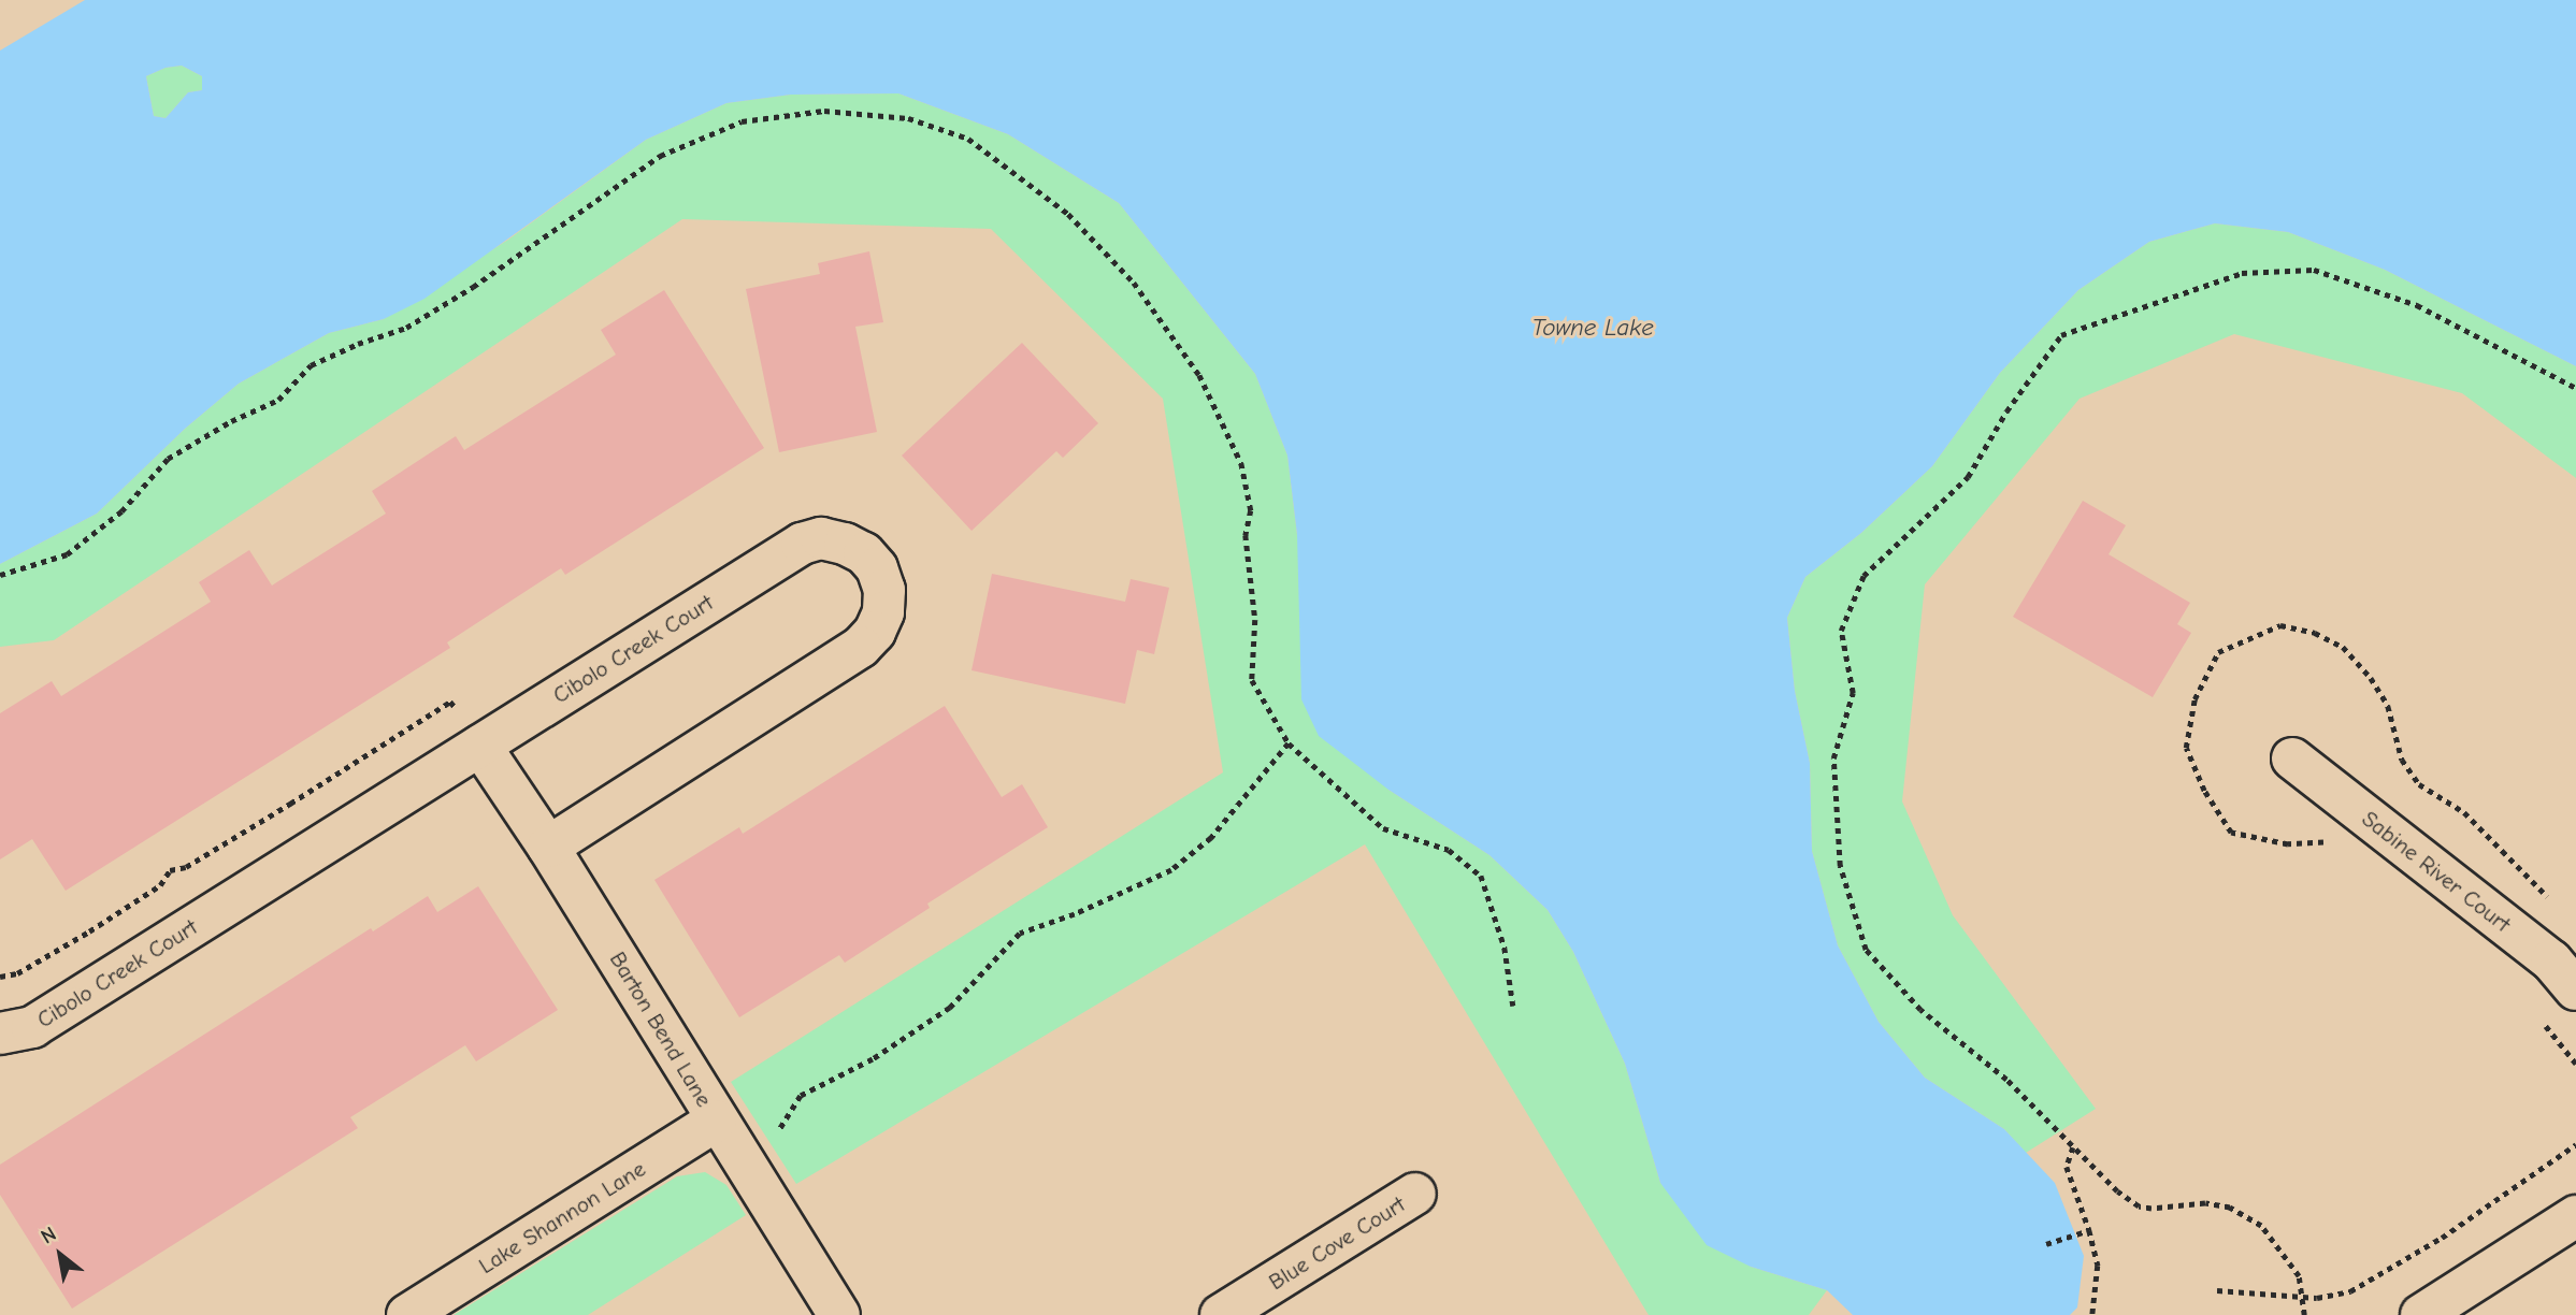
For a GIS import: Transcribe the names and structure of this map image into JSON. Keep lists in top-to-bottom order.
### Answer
{
  "streets": {
    "street": [
      "Cibolo Creek Court",
      "Sabine River Court",
      "Barton Bend Lane",
      "Lake Shannon Lane",
      "Blue Cove Court"
    ]
  },
  "crossings": [
    ["Cibolo Creek Court", "Barton Bend Lane"],
    ["Barton Bend Lane", "Lake Shannon Lane"]
  ],
  "water": ["Towne Lake"],
  "north": "top left"
}
